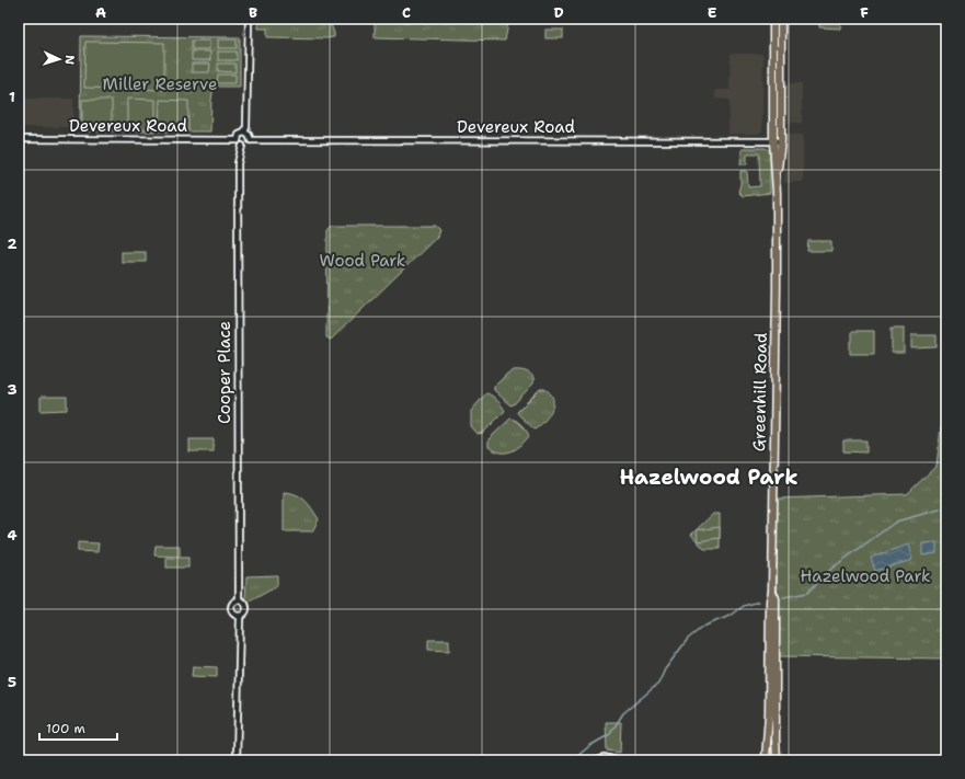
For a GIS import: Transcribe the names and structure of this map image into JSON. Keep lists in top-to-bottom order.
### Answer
{
  "streets": {
    "main road": ["Greenhill Road"],
    "street": ["Devereux Road", "Cooper Place"]
  },
  "crossings": [
    ["Devereux Road", "Cooper Place"],
    ["Devereux Road", "Greenhill Road"]
  ],
  "districts": ["Hazelwood Park"],
  "parks": ["Miller Reserve", "Wood Park", "Hazelwood Park"],
  "scale_bar": "100 m",
  "north": "right",
  "grid": {
    "columns": [
      "A",
      "B",
      "C",
      "D",
      "E",
      "F"
    ],
    "rows": [
      "1",
      "2",
      "3",
      "4",
      "5"
    ]
  }
}
